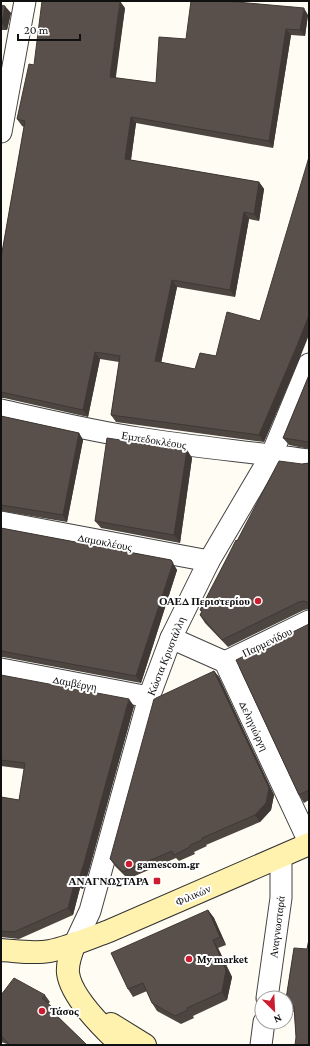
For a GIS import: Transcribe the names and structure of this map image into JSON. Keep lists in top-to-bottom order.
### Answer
{
  "streets": {
    "street": [
      "Εμπεδοκλέους",
      "Δαμοκλέους",
      "Παρμενίδου",
      "Κώστα Κρυστάλλη",
      "Δαμβέργη",
      "Δεληγιώργη",
      "Φιλικών",
      "Αναγνωσταρά"
    ]
  },
  "crossings": [
    ["Εμπεδοκλέους", "Κώστα Κρυστάλλη"],
    ["Δαμοκλέους", "Κώστα Κρυστάλλη"],
    ["Παρμενίδου", "Δεληγιώργη"],
    ["Κώστα Κρυστάλλη", "Δαμβέργη"],
    ["Κώστα Κρυστάλλη", "Φιλικών"],
    ["Δεληγιώργη", "Φιλικών"],
    ["Φιλικών", "Αναγνωσταρά"]
  ],
  "places": {
    "other": [
      "ΟΑΕΔ Περιστερίου",
      "gamescom.gr",
      "My market",
      "Τάσος"
    ],
    "transit": ["ΑΝΑΓΝΩΣΤΑΡΑ"]
  },
  "scale_bar": "20 m",
  "north": "bottom right"
}
